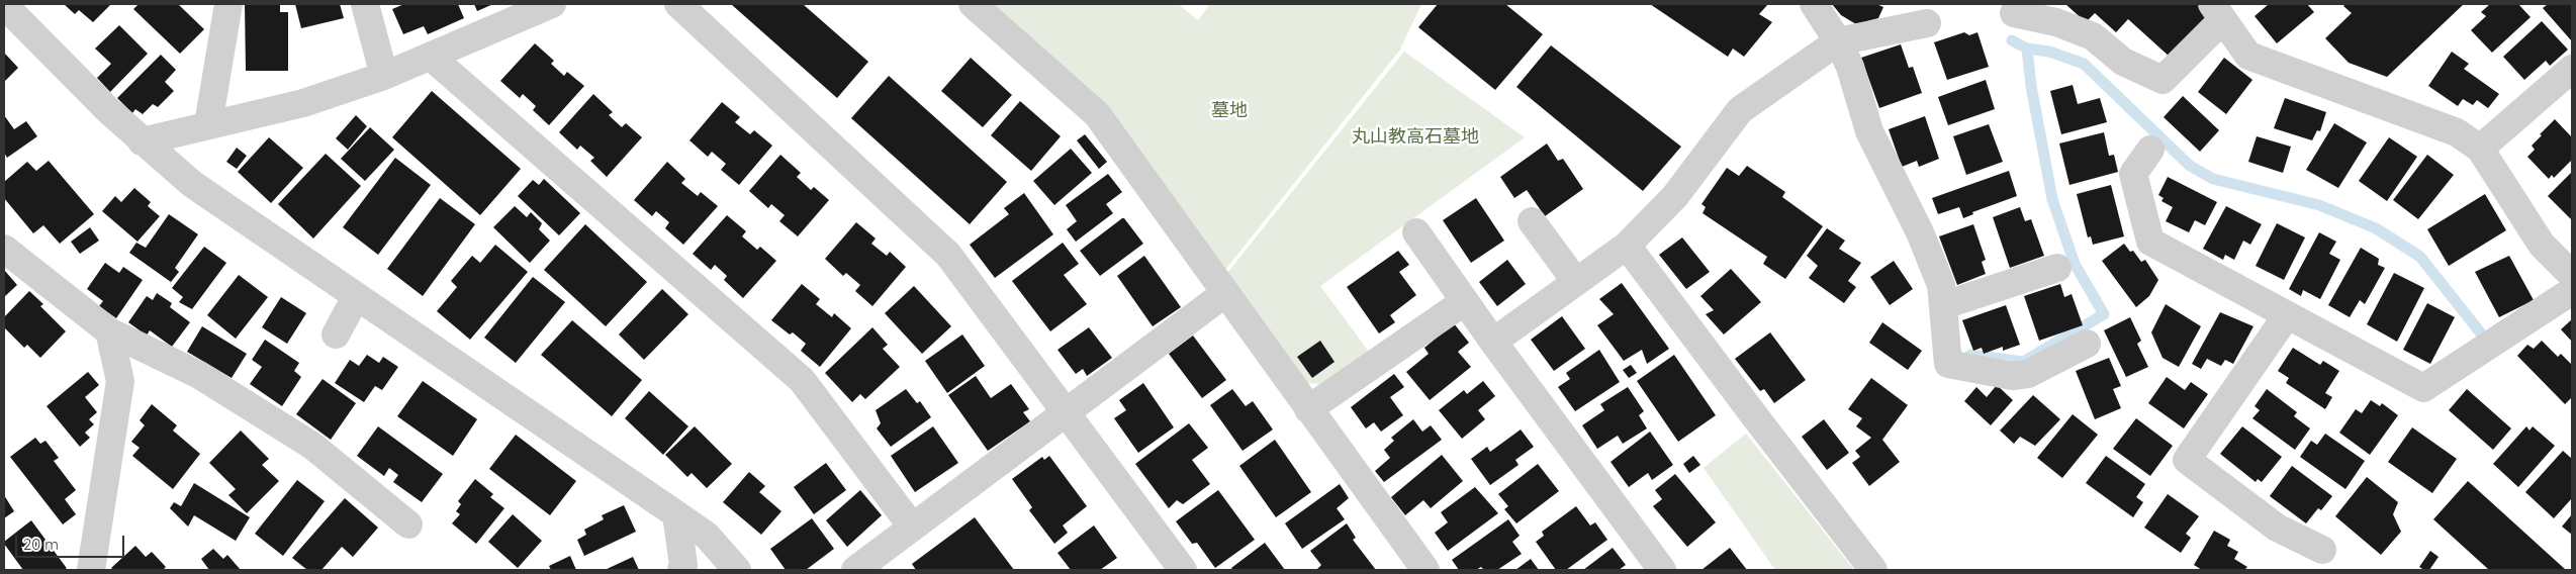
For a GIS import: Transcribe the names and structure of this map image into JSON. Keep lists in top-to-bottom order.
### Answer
{
  "parks": ["墓地", "丸山教高石墓地"],
  "scale_bar": "20 m"
}
